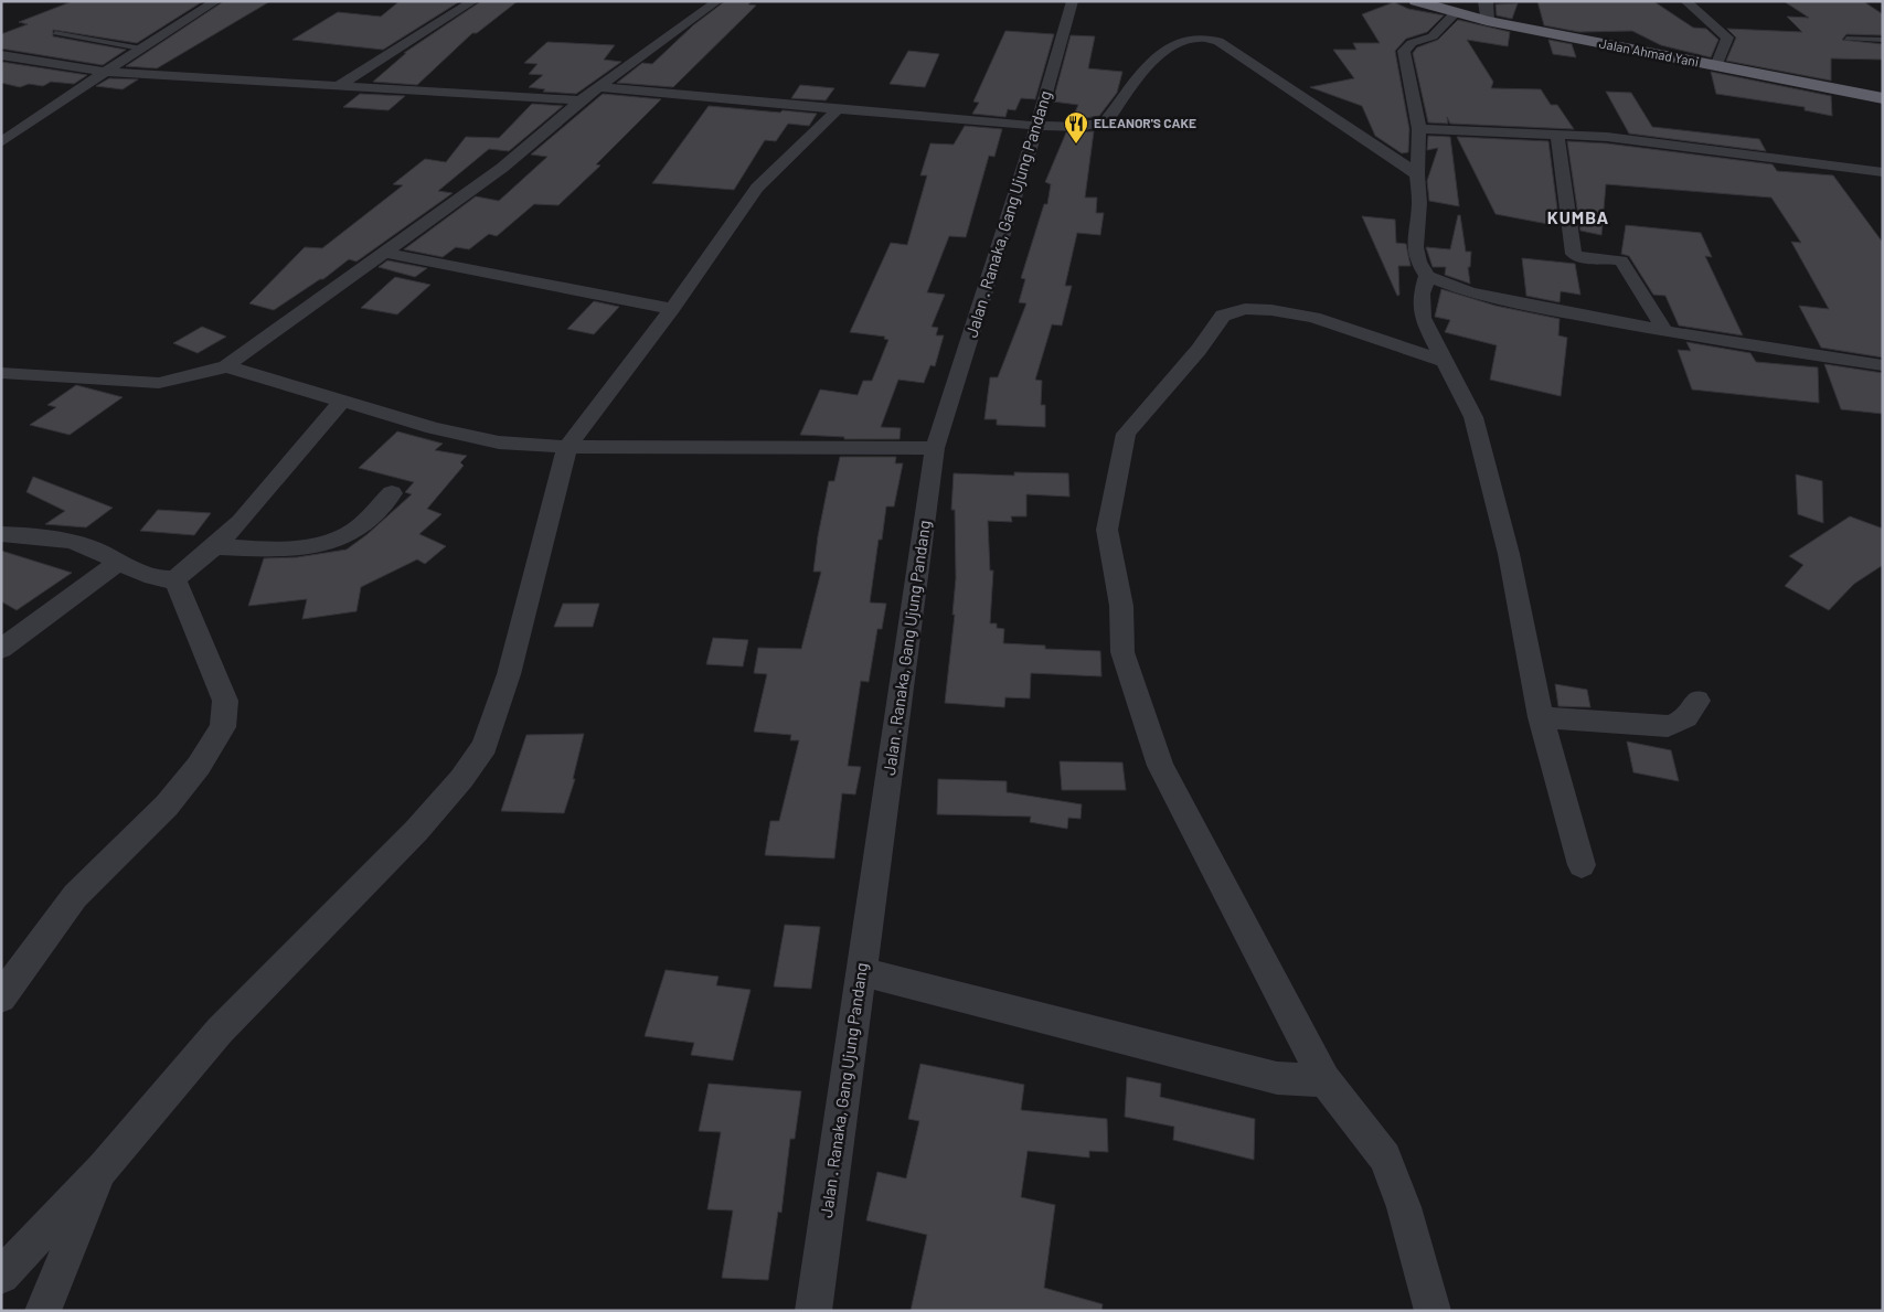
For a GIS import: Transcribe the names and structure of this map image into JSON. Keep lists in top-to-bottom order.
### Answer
{
  "streets": {
    "highway": ["Jalan Ahmad Yani"],
    "street": ["Jalan . Ranaka, Gang Ujung Pandang"]
  },
  "districts": ["KUMBA"],
  "places": {
    "restaurant": ["ELEANOR'S CAKE"]
  }
}
